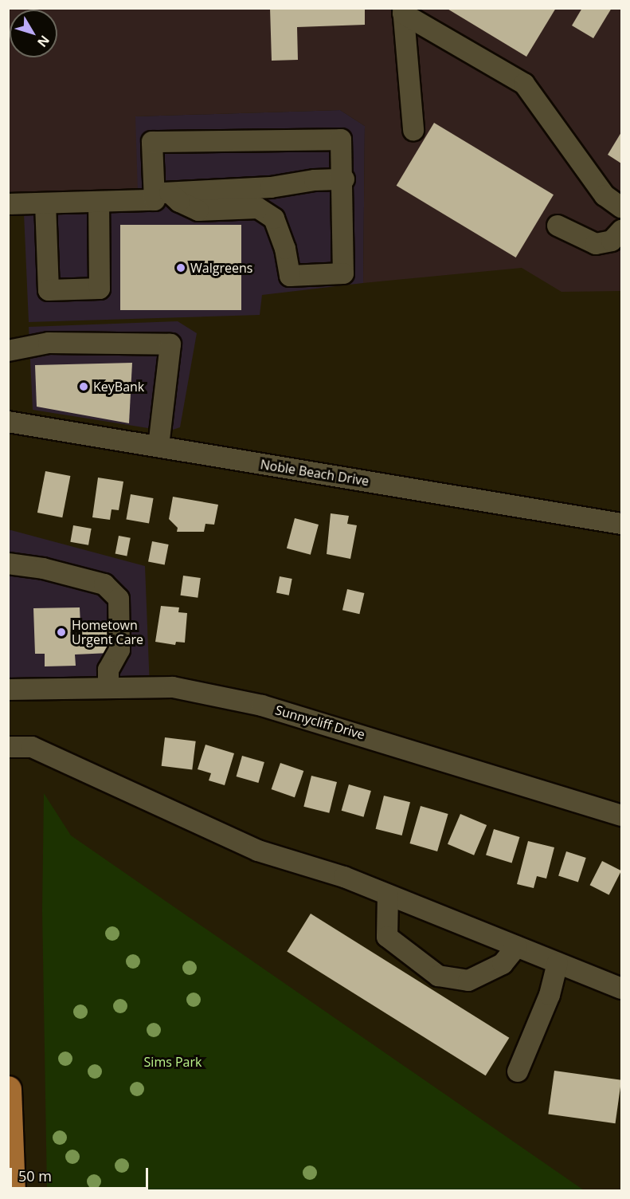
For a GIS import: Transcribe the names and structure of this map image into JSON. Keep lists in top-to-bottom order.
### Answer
{
  "streets": {
    "street": ["Noble Beach Drive", "Sunnycliff Drive"]
  },
  "parks": ["Sims Park"],
  "places": ["Walgreens", "KeyBank", "Hometown Urgent Care"],
  "scale_bar": "50 m",
  "north": "bottom right"
}
